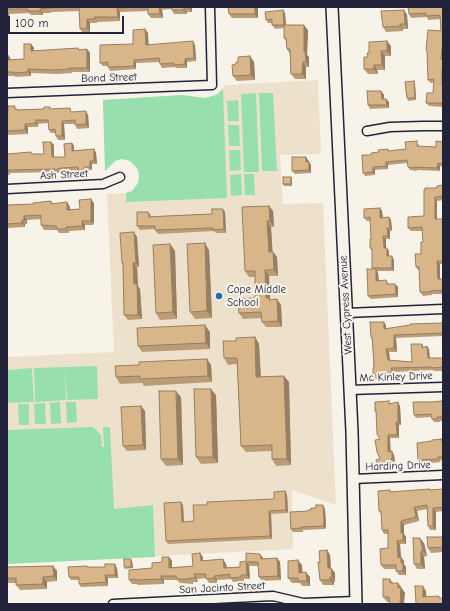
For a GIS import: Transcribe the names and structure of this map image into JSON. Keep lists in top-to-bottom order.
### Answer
{
  "streets": {
    "main road": ["West Cypress Avenue"],
    "street": [
      "Bond Street",
      "Ash Street",
      "Mc Kinley Drive",
      "Harding Drive",
      "San Jacinto Street"
    ]
  },
  "crossings": [
    ["West Cypress Avenue", "Mc Kinley Drive"],
    ["West Cypress Avenue", "Harding Drive"],
    ["West Cypress Avenue", "San Jacinto Street"]
  ],
  "places": ["Cope Middle School"],
  "scale_bar": "100 m"
}
